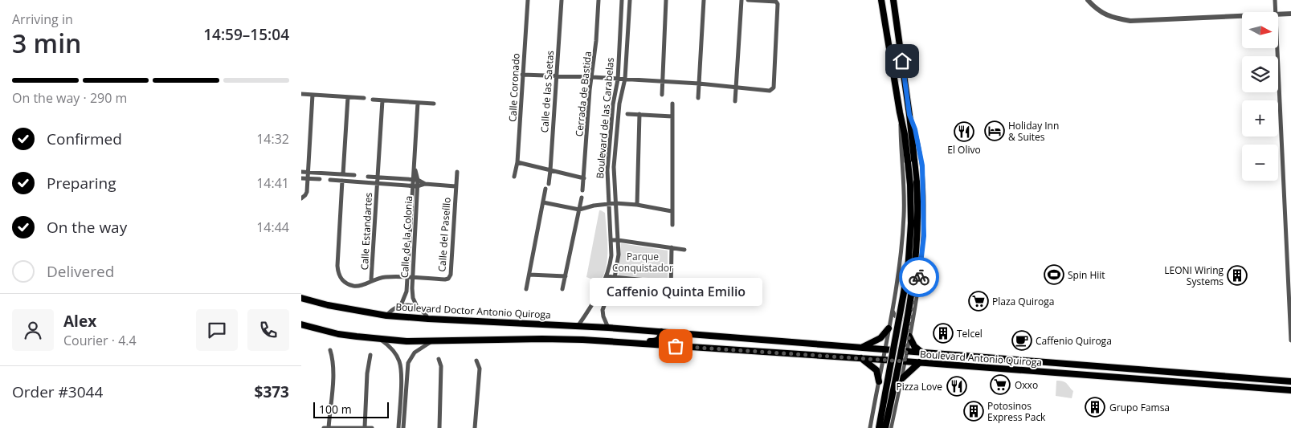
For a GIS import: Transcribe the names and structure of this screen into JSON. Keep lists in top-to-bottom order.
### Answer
{
  "streets": {
    "main road": ["Boulevard Doctor Antonio Quiroga", "Boulevard Antonio Quiroga"],
    "street": [
      "Calle Coronado",
      "Calle de las Saetas",
      "Cerrada de Bastida",
      "Boulevard de las Carabelas",
      "Calle Estandartes",
      "Calle del Paseíllo",
      "Calle de la Colonia"
    ]
  },
  "crossings": [
    ["Boulevard de las Carabelas", "Boulevard Doctor Antonio Quiroga"],
    ["Calle Estandartes", "Calle del Paseíllo"],
    ["Calle Estandartes", "Calle de la Colonia"],
    ["Calle del Paseíllo", "Calle de la Colonia"],
    ["Calle de la Colonia", "Boulevard Doctor Antonio Quiroga"],
    ["Boulevard Doctor Antonio Quiroga", "Boulevard Antonio Quiroga"]
  ],
  "parks": ["Parque Conquistador"],
  "places": {
    "hotel": ["Holiday Inn & Suites"],
    "restaurant": ["El Olivo", "Pizza Love"],
    "sports": ["Spin Hiit"],
    "building": [
      "LEONI Wiring Systems",
      "Telcel",
      "Grupo Famsa",
      "Potosinos Express Pack"
    ],
    "supermarket": ["Plaza Quiroga", "Oxxo"],
    "cafe": ["Caffenio Quiroga"],
    "other": ["Caffenio Quinta Emilio"]
  },
  "scale_bar": "100 m",
  "north": "right",
  "page": {
    "heading": ["3 min", "Arriving in", "14:59–15:04"],
    "panel": [
      "Alex",
      "Courier · 4.4",
      "Order #3044",
      "$373"
    ],
    "map_buttons": ["+", "−"],
    "bar": "On the way · 290 m",
    "list": [
      ["Confirmed", "14:32"],
      ["Preparing", "14:41"],
      ["On the way", "14:44"],
      "Delivered"
    ],
    "bubble": "Caffenio Quinta Emilio",
    "scale": "100 m"
  }
}
